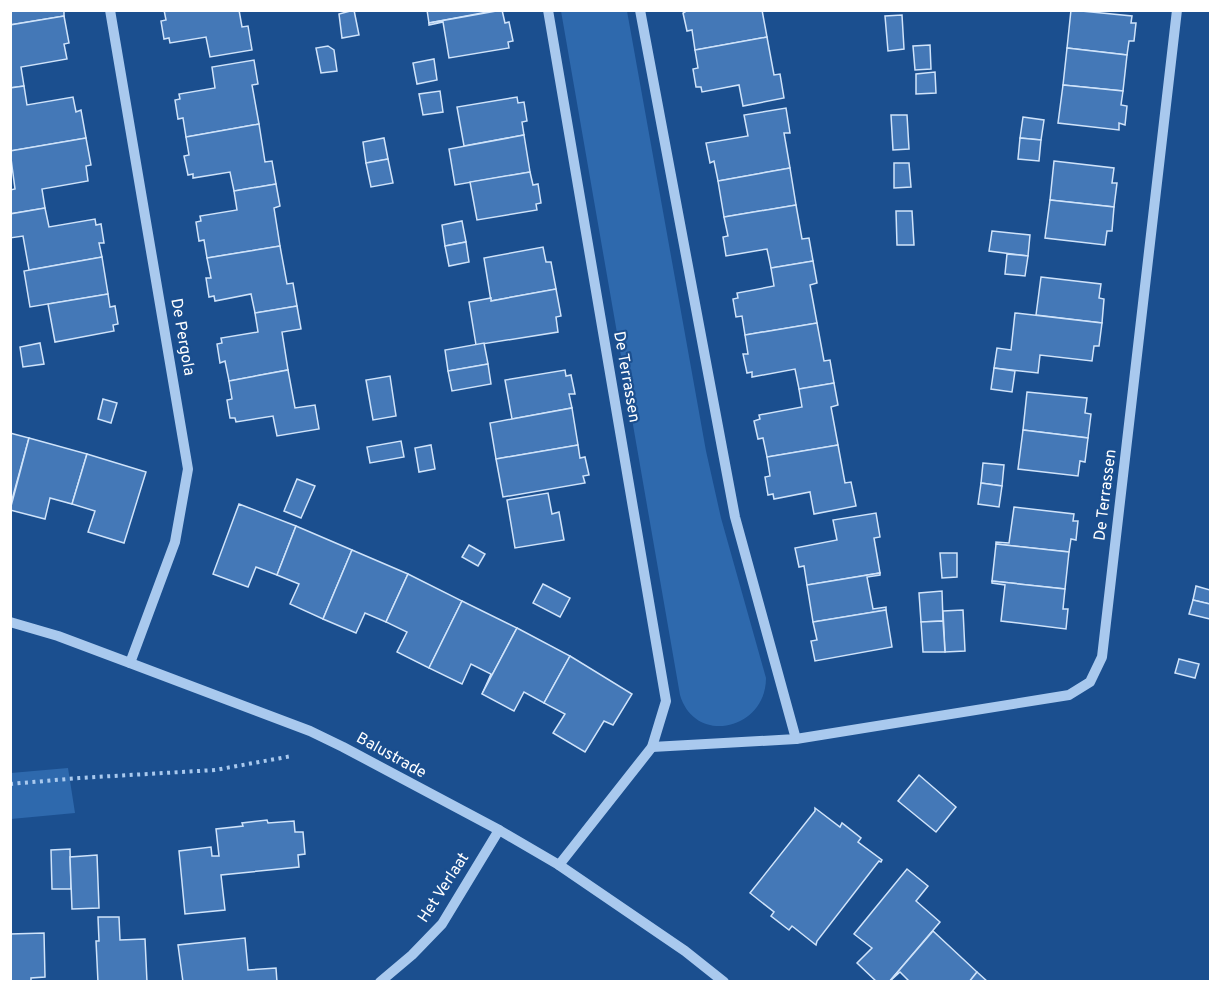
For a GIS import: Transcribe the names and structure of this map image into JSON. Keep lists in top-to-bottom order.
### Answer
{
  "streets": {
    "street": [
      "De Pergola",
      "De Terrassen",
      "Balustrade",
      "Het Verlaat"
    ]
  },
  "crossings": [
    ["De Pergola", "Balustrade"],
    ["De Terrassen", "Balustrade"],
    ["Balustrade", "Het Verlaat"]
  ]
}
